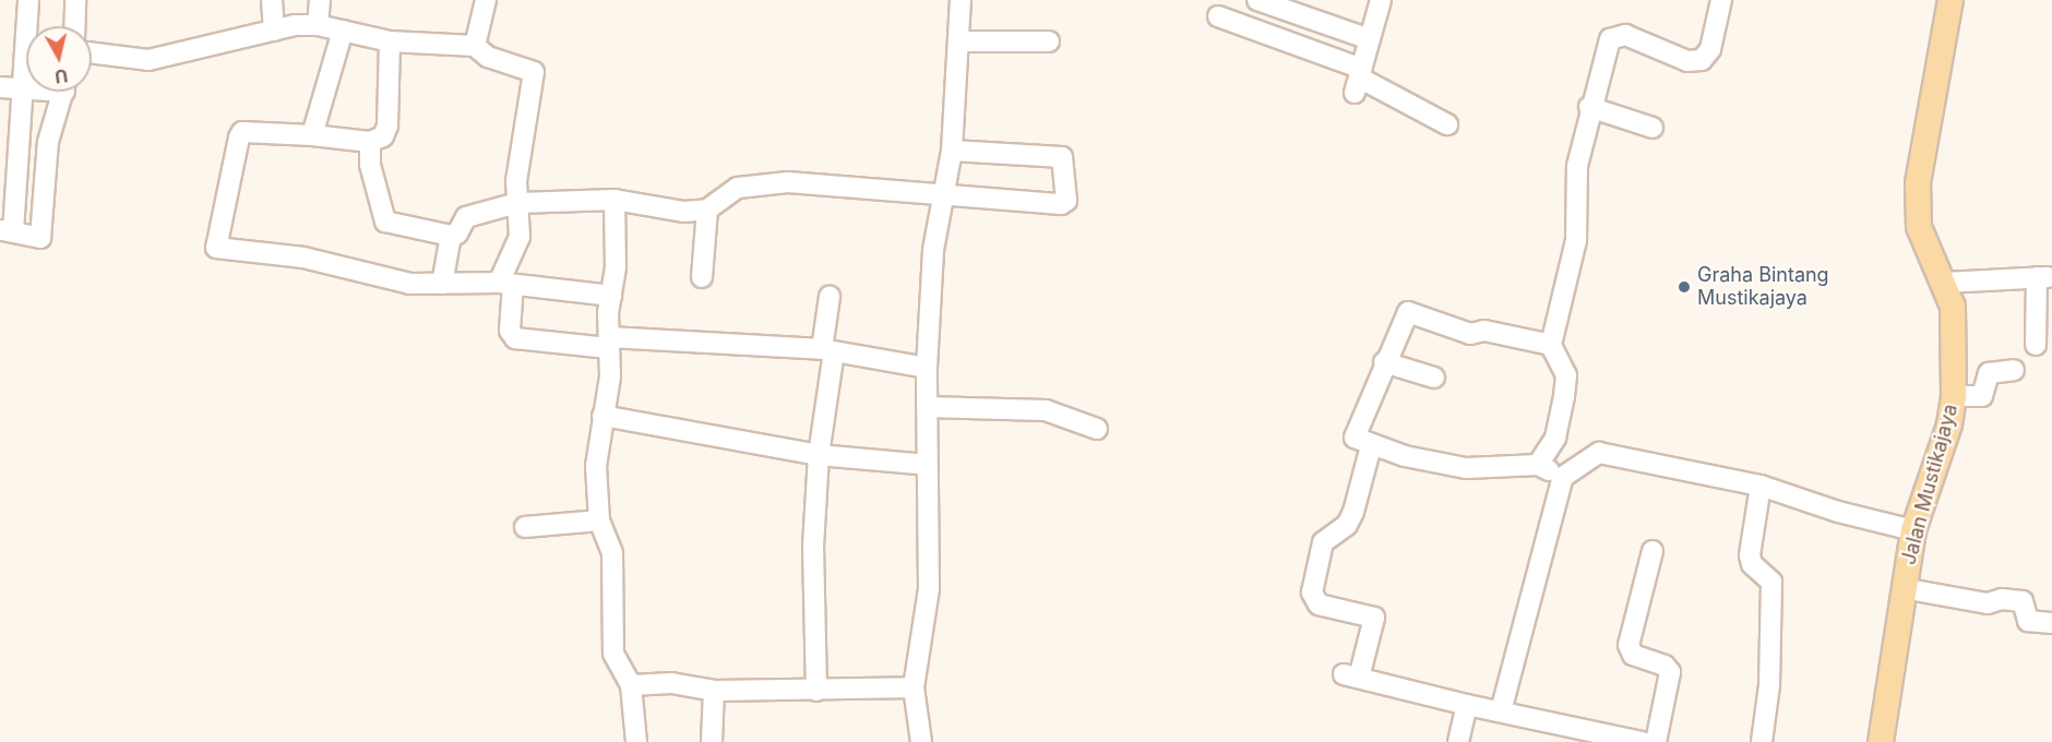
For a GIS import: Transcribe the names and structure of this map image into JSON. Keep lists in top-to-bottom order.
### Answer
{
  "streets": {
    "main road": ["Jalan Mustikajaya"]
  },
  "places": ["Graha Bintang Mustikajaya"],
  "north": "bottom"
}
